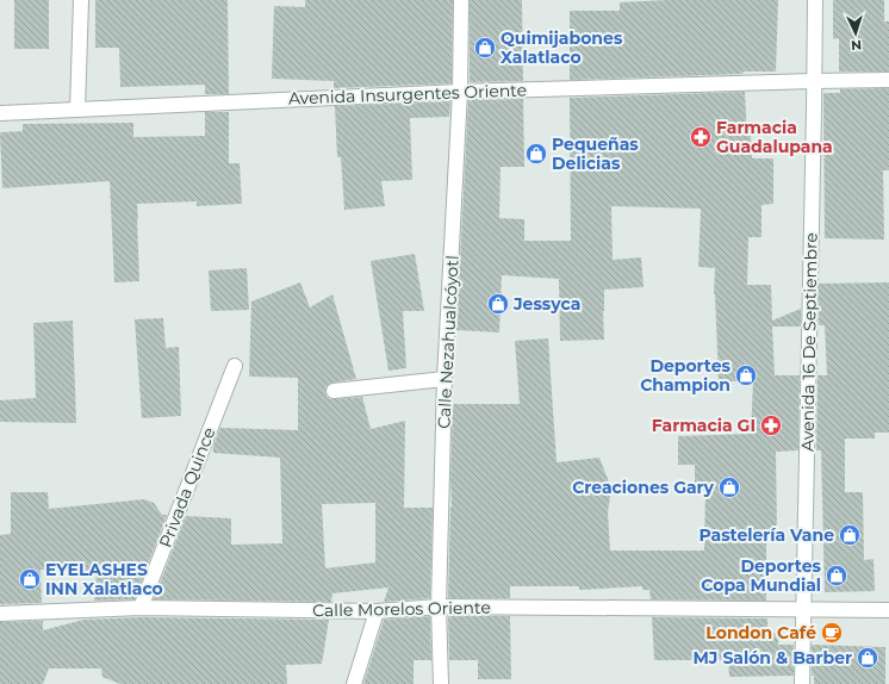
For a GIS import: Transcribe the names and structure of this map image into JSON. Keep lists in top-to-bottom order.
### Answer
{
  "streets": {
    "street": [
      "Avenida Insurgentes Oriente",
      "Calle Nezahualcóyotl",
      "Avenida 16 De Septiembre",
      "Privada Quince",
      "Calle Morelos Oriente"
    ]
  },
  "crossings": [
    ["Avenida Insurgentes Oriente", "Calle Nezahualcóyotl"],
    ["Avenida Insurgentes Oriente", "Avenida 16 De Septiembre"],
    ["Calle Nezahualcóyotl", "Calle Morelos Oriente"],
    ["Avenida 16 De Septiembre", "Calle Morelos Oriente"],
    ["Privada Quince", "Calle Morelos Oriente"]
  ],
  "places": {
    "shop": [
      "Quimijabones Xalatlaco",
      "Pequeñas Delicias",
      "Jessyca",
      "Deportes Champion",
      "Creaciones Gary",
      "Pastelería Vane",
      "Deportes Copa Mundial",
      "EYELASHES INN Xalatlaco",
      "MJ Salón & Barber"
    ],
    "pharmacy": ["Farmacia Guadalupana", "Farmacia GI"],
    "cafe": ["London Café"]
  },
  "north": "bottom"
}
